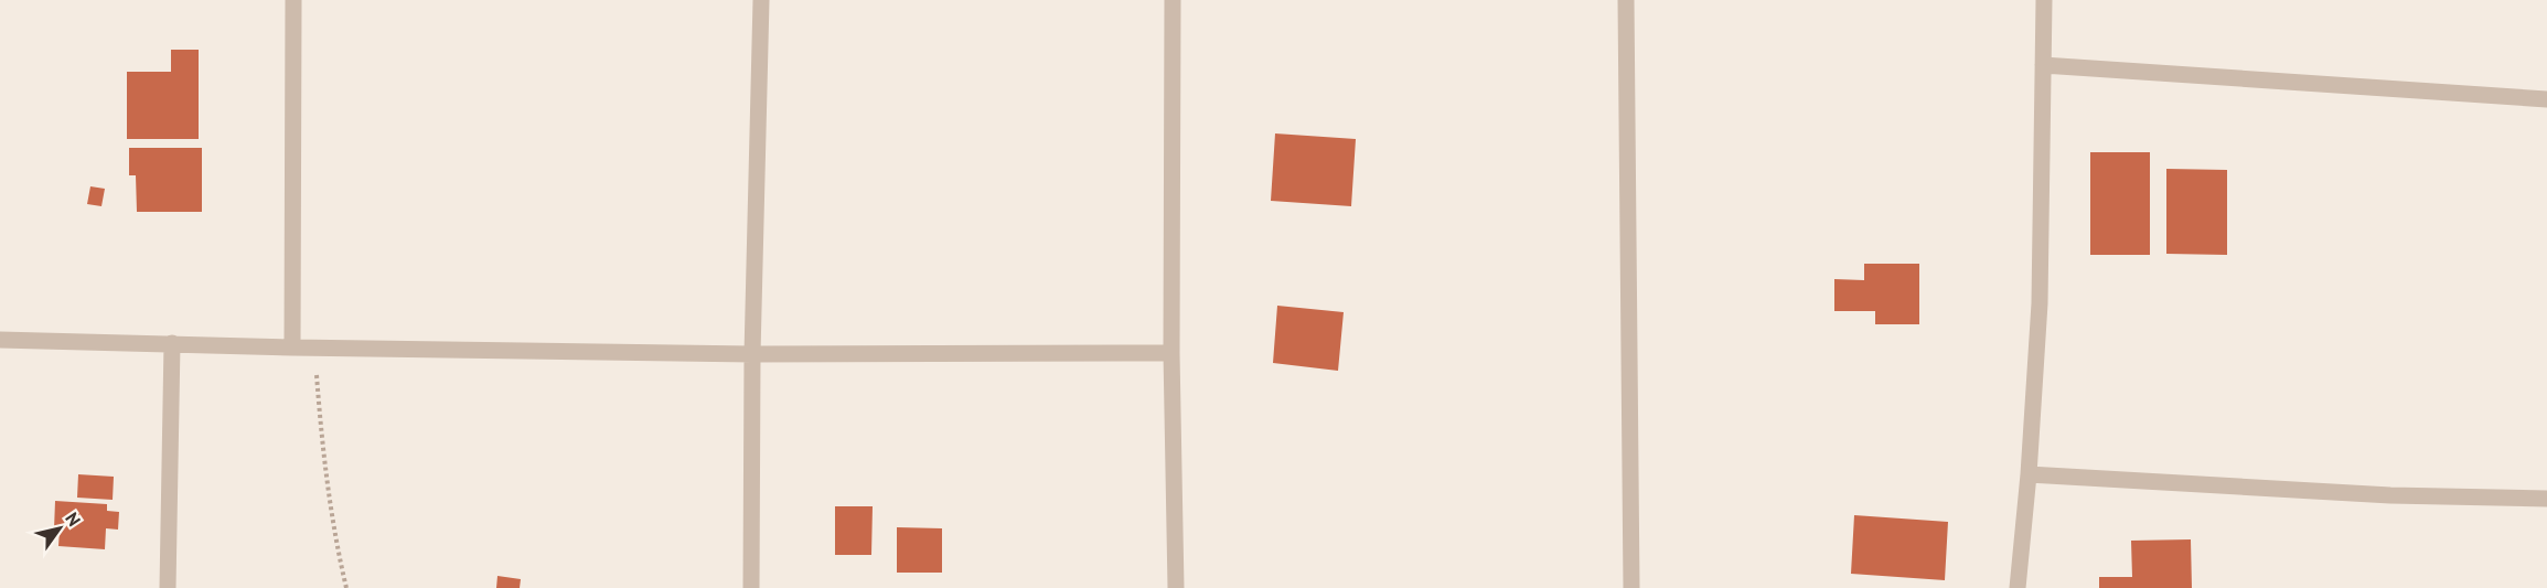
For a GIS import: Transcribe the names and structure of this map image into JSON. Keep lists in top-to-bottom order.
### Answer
{
  "north": "top right"
}
